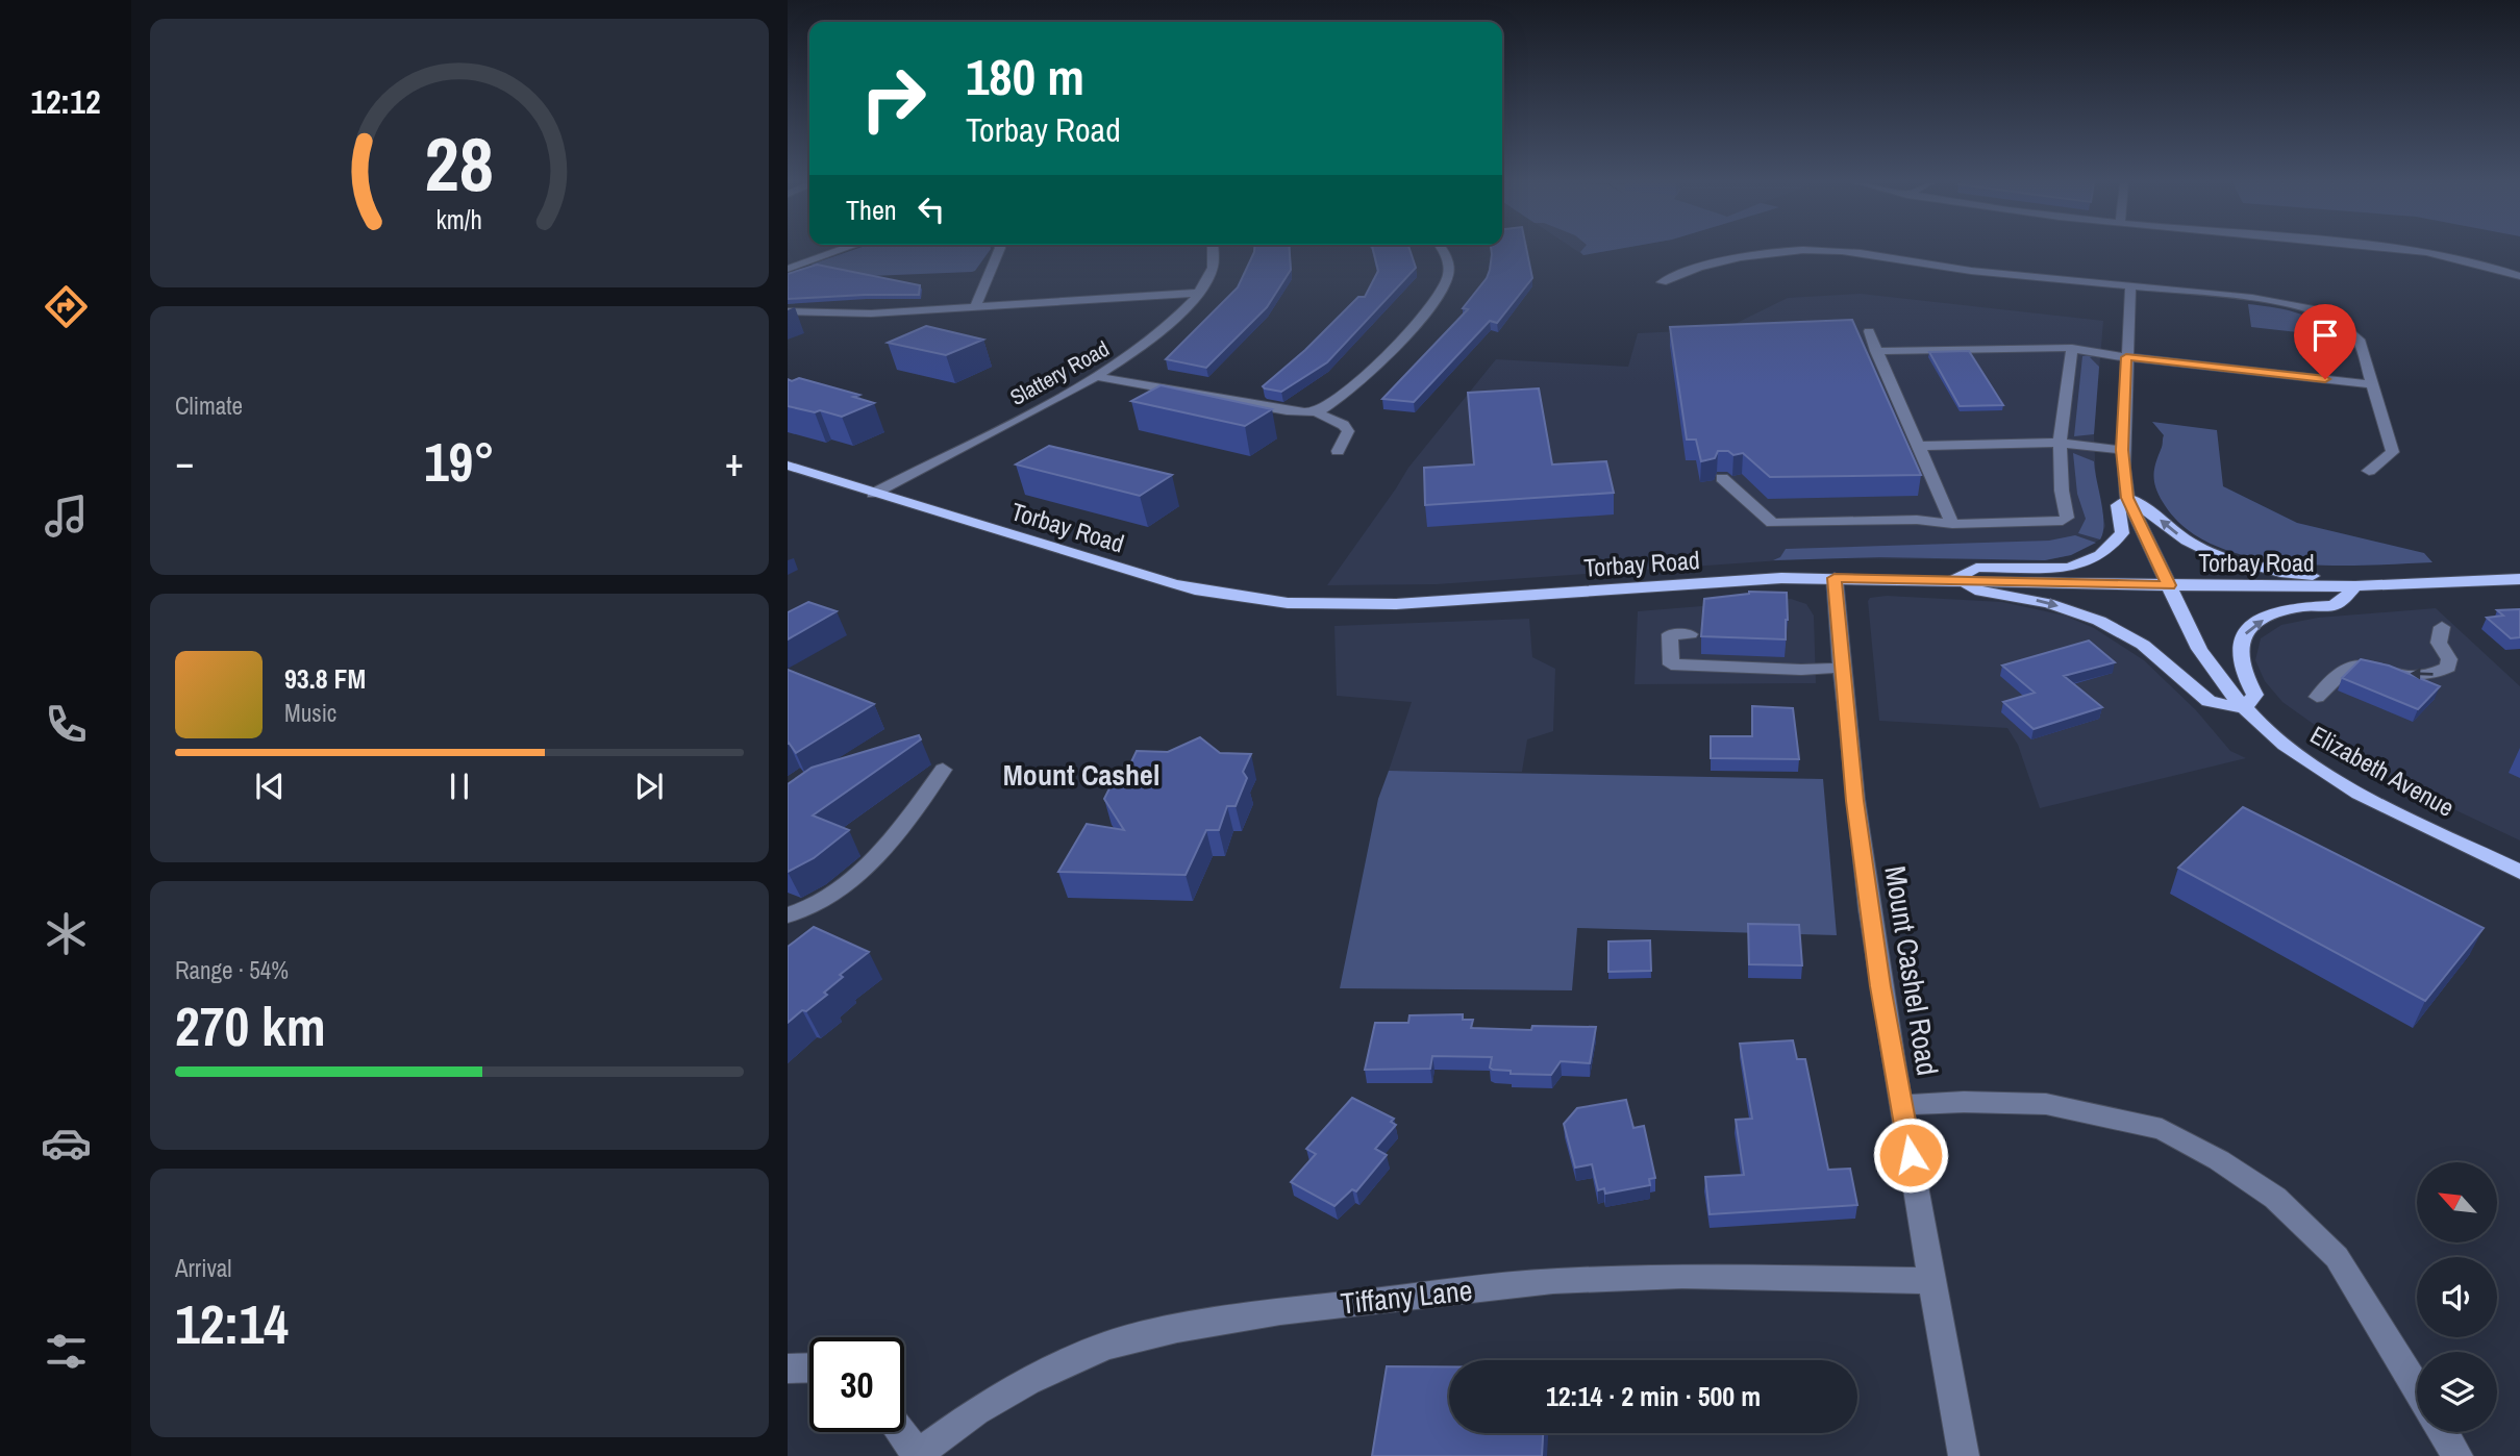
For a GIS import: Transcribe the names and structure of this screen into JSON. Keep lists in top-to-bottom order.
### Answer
{
  "streets": {
    "main road": ["Torbay Road", "Elizabeth Avenue"],
    "street": ["Slattery Road", "Mount Cashel Road", "Tiffany Lane"]
  },
  "crossings": [
    ["Slattery Road", "Torbay Road"],
    ["Torbay Road", "Elizabeth Avenue"],
    ["Torbay Road", "Mount Cashel Road"],
    ["Mount Cashel Road", "Tiffany Lane"]
  ],
  "districts": ["Mount Cashel"],
  "north": "top left",
  "page": {
    "tabs": "12:12",
    "turn": ["180 m", "Torbay Road"],
    "then": "Then",
    "tile": [
      "Climate",
      ["Range · 54%", "270 km"],
      ["Arrival", "12:14"]
    ],
    "heat": ["−", "19°", "+"],
    "song": ["93.8 FM", "Music"],
    "limit": "30",
    "trip": "12:14 · 2 min · 500 m",
    "gauge": ["28", "km/h"]
  }
}
